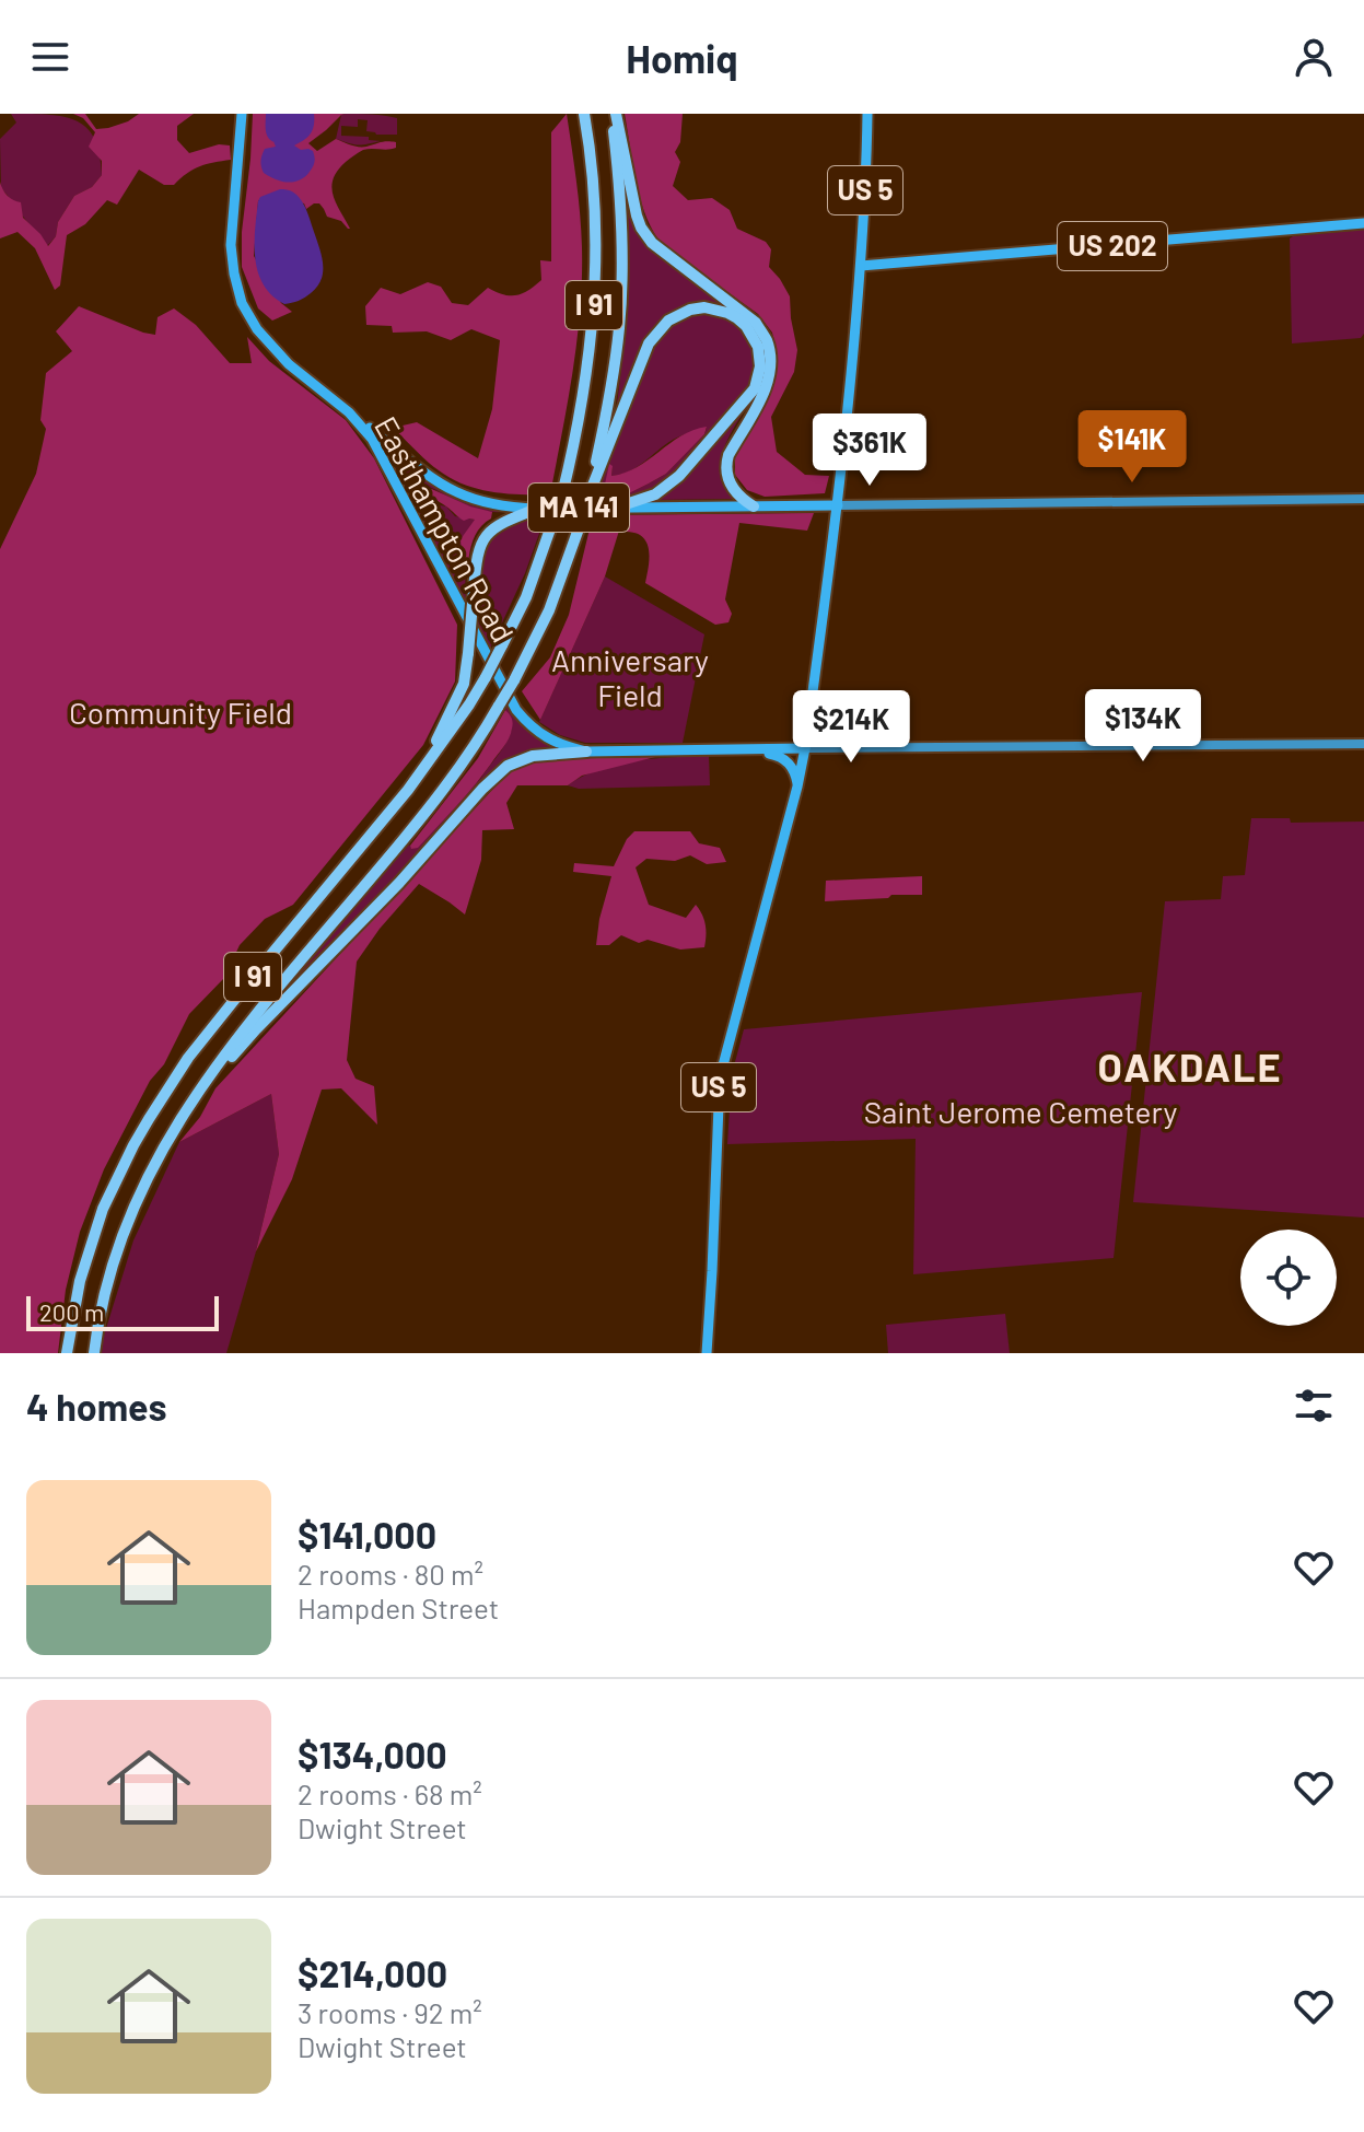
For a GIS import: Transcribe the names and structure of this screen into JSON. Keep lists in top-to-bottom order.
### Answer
{
  "streets": {
    "highway": ["I 91"],
    "main road": [
      "US 5",
      "US 202",
      "MA 141",
      "Easthampton Road"
    ]
  },
  "crossings": [
    ["US 5", "US 202"],
    ["US 5", "MA 141"],
    ["US 5", "Easthampton Road"],
    ["MA 141", "Easthampton Road"]
  ],
  "districts": ["OAKDALE"],
  "parks": ["Anniversary Field", "Community Field", "Saint Jerome Cemetery"],
  "scale_bar": "200 m",
  "page": {
    "header": "Homiq",
    "price": [
      "$141K",
      "$361K",
      "$134K",
      "$214K"
    ],
    "scale": "200 m",
    "heading": "4 homes",
    "list": [
      {
        "name": "$141,000",
        "note": "2 rooms · 80 m² · Hampden Street"
      },
      {
        "name": "$134,000",
        "note": "2 rooms · 68 m² · Dwight Street"
      },
      {
        "name": "$214,000",
        "note": "3 rooms · 92 m² · Dwight Street"
      }
    ]
  }
}
